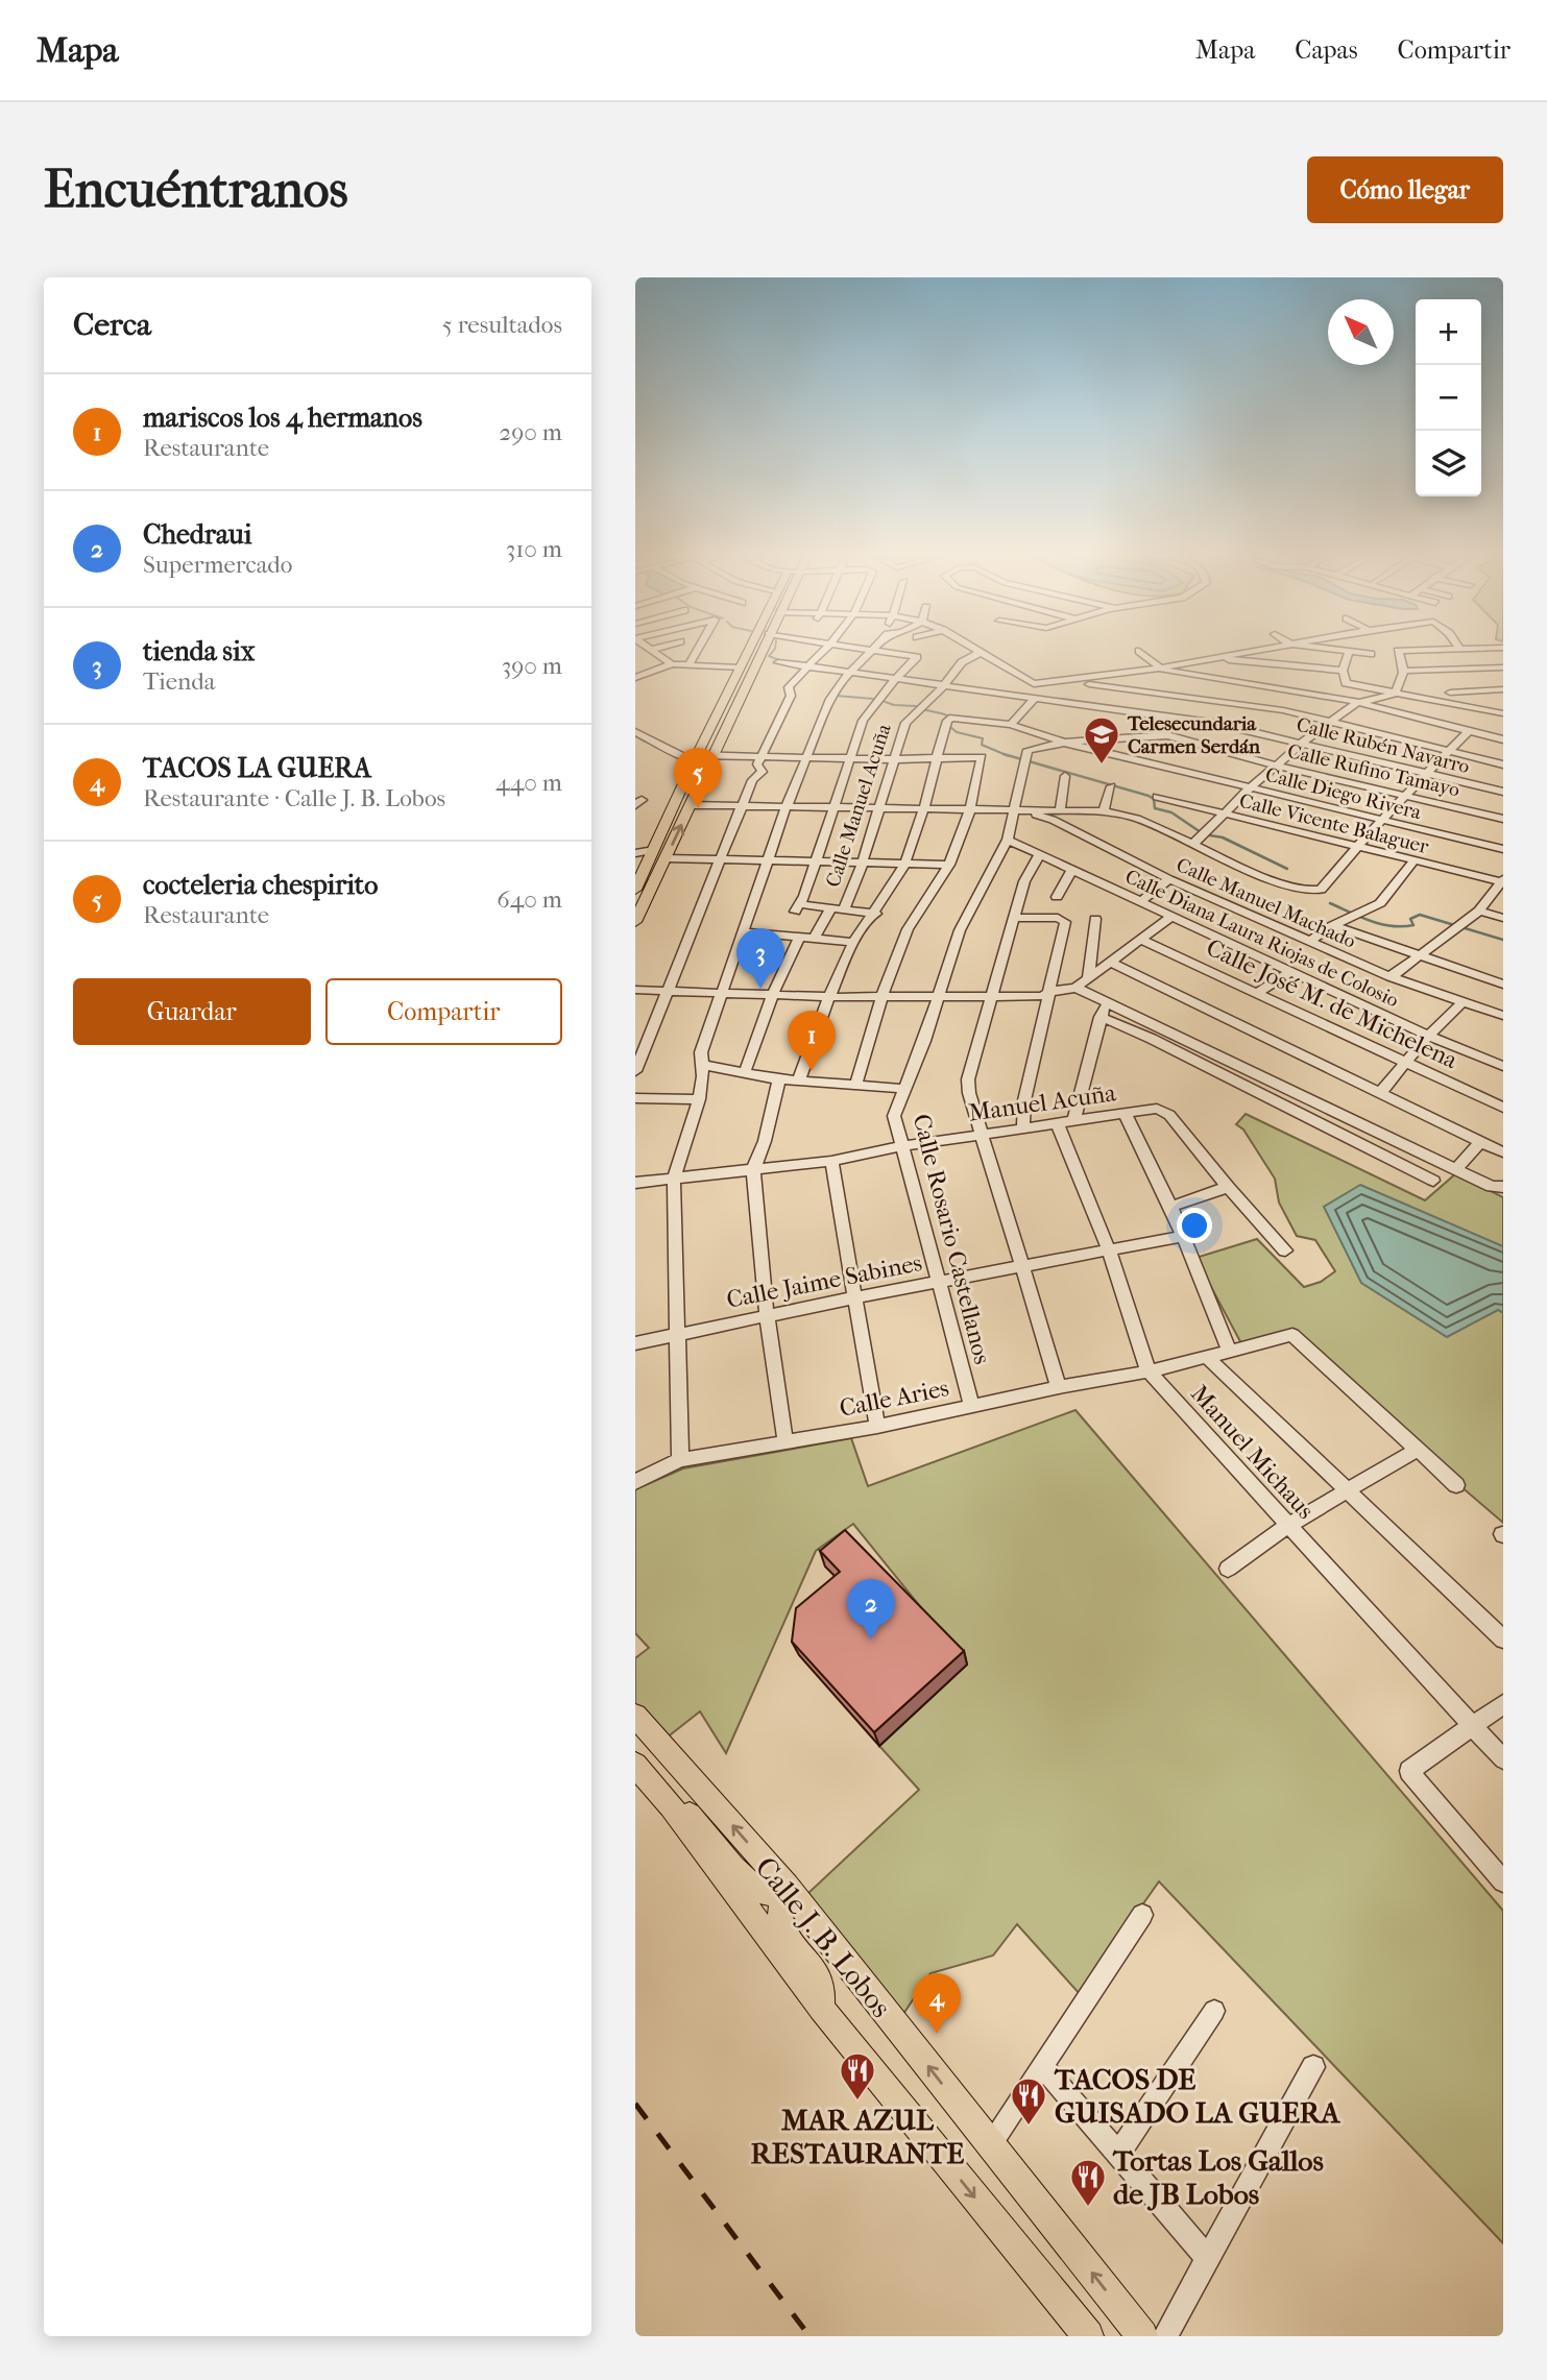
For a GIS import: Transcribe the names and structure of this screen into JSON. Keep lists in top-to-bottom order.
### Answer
{
  "streets": {
    "main road": ["Calle J. B. Lobos"],
    "street": [
      "Calle Rubén Navarro",
      "Calle Rufino Tamayo",
      "Calle Diego Rivera",
      "Calle Manuel Acuña",
      "Calle Vicente Balaguer",
      "Calle Manuel Machado",
      "Calle Diana Laura Riojas de Colosio",
      "Calle José M. de Michelena",
      "Manuel Acuña",
      "Calle Rosario Castellanos",
      "Calle Jaime Sabines",
      "Calle Aries",
      "Manuel Michaus"
    ]
  },
  "crossings": [
    ["Calle Rubén Navarro", "Calle Manuel Acuña"],
    ["Calle Rufino Tamayo", "Calle Diego Rivera"],
    ["Calle Rufino Tamayo", "Calle Rosario Castellanos"],
    ["Calle Diego Rivera", "Calle Rosario Castellanos"],
    ["Calle Manuel Acuña", "Calle Manuel Machado"],
    ["Calle Vicente Balaguer", "Calle Manuel Machado"],
    ["Calle Manuel Machado", "Calle Rosario Castellanos"],
    ["Calle Diana Laura Riojas de Colosio", "Calle Rosario Castellanos"],
    ["Manuel Acuña", "Calle Rosario Castellanos"],
    ["Manuel Acuña", "Manuel Michaus"],
    ["Calle Rosario Castellanos", "Calle Jaime Sabines"],
    ["Calle Rosario Castellanos", "Calle Aries"],
    ["Calle Jaime Sabines", "Manuel Michaus"],
    ["Calle Aries", "Manuel Michaus"]
  ],
  "places": {
    "school or university": ["Telesecundaria Carmen Serdán"],
    "restaurant": ["MAR AZUL RESTAURANTE", "TACOS DE GUISADO LA GUERA", "Tortas Los Gallos de JB Lobos"]
  },
  "north": "top left",
  "page": {
    "header": "Mapa",
    "nav": ["Mapa", "Capas", "Compartir"],
    "buttons": [
      "Cómo llegar",
      ["Guardar", "Compartir"]
    ],
    "title": "Encuéntranos",
    "heading": ["Cerca", "5 resultados"],
    "map_buttons": ["+", "−"],
    "list": [
      {
        "mark": "1",
        "name": "mariscos los 4 hermanos",
        "note": "Restaurante",
        "value": "290 m"
      },
      {
        "mark": "2",
        "name": "Chedraui",
        "note": "Supermercado",
        "value": "310 m"
      },
      {
        "mark": "3",
        "name": "tienda six",
        "note": "Tienda",
        "value": "390 m"
      },
      {
        "mark": "4",
        "name": "TACOS LA GUERA",
        "note": "Restaurante · Calle J. B. Lobos",
        "value": "440 m"
      },
      {
        "mark": "5",
        "name": "cocteleria chespirito",
        "note": "Restaurante",
        "value": "640 m"
      }
    ],
    "pins": [
      "5",
      "3",
      "1",
      "2",
      "4"
    ]
  }
}
